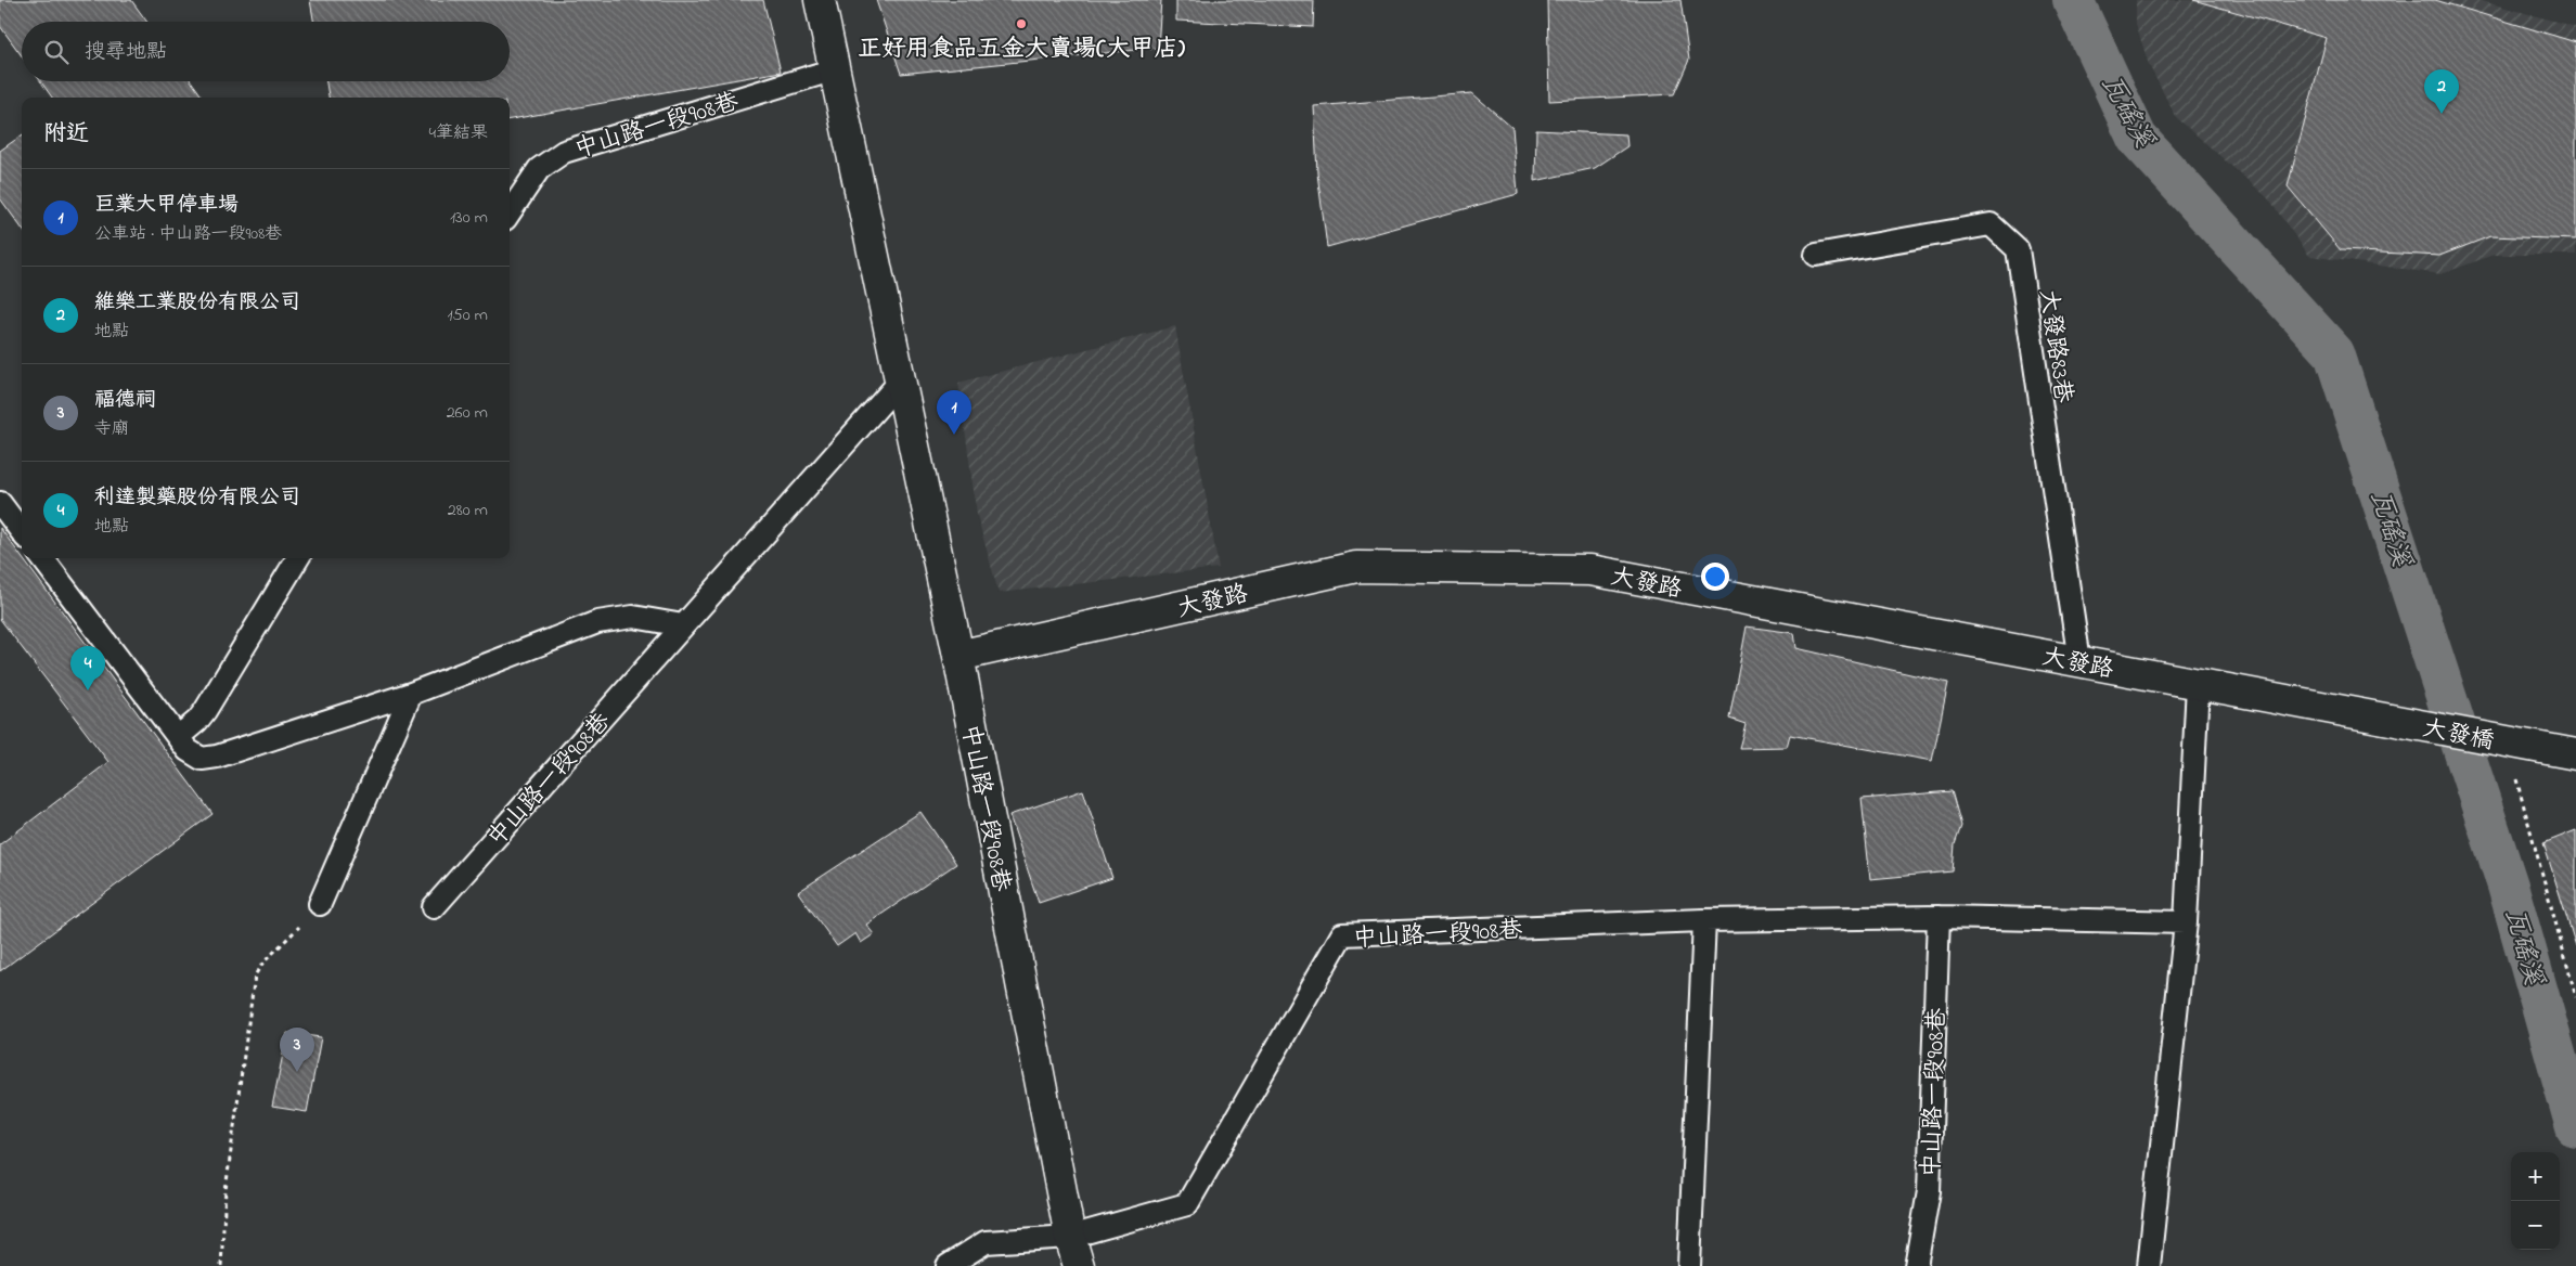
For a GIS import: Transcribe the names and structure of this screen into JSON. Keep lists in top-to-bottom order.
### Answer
{
  "streets": {
    "street": ["中山路一段908巷", "大發路", "大發橋"],
    "lane": ["大發路83巷"]
  },
  "crossings": [
    ["中山路一段908巷", "大發路"],
    ["大發路83巷", "大發路"],
    ["大發路", "大發橋"]
  ],
  "water": ["瓦磘溪"],
  "places": ["正好用食品五金大賣場(大甲店)"],
  "page": {
    "search": "搜尋地點",
    "pins": [
      "2",
      "1",
      "4",
      "3"
    ],
    "heading": ["附近", "4筆結果"],
    "list": [
      {
        "mark": "1",
        "name": "巨業大甲停車場",
        "note": "公車站 · 中山路一段908巷",
        "value": "130 m"
      },
      {
        "mark": "2",
        "name": "維樂工業股份有限公司",
        "note": "地點",
        "value": "150 m"
      },
      {
        "mark": "3",
        "name": "福德祠",
        "note": "寺廟",
        "value": "260 m"
      },
      {
        "mark": "4",
        "name": "利達製藥股份有限公司",
        "note": "地點",
        "value": "280 m"
      }
    ],
    "map_buttons": ["+", "−"]
  }
}
